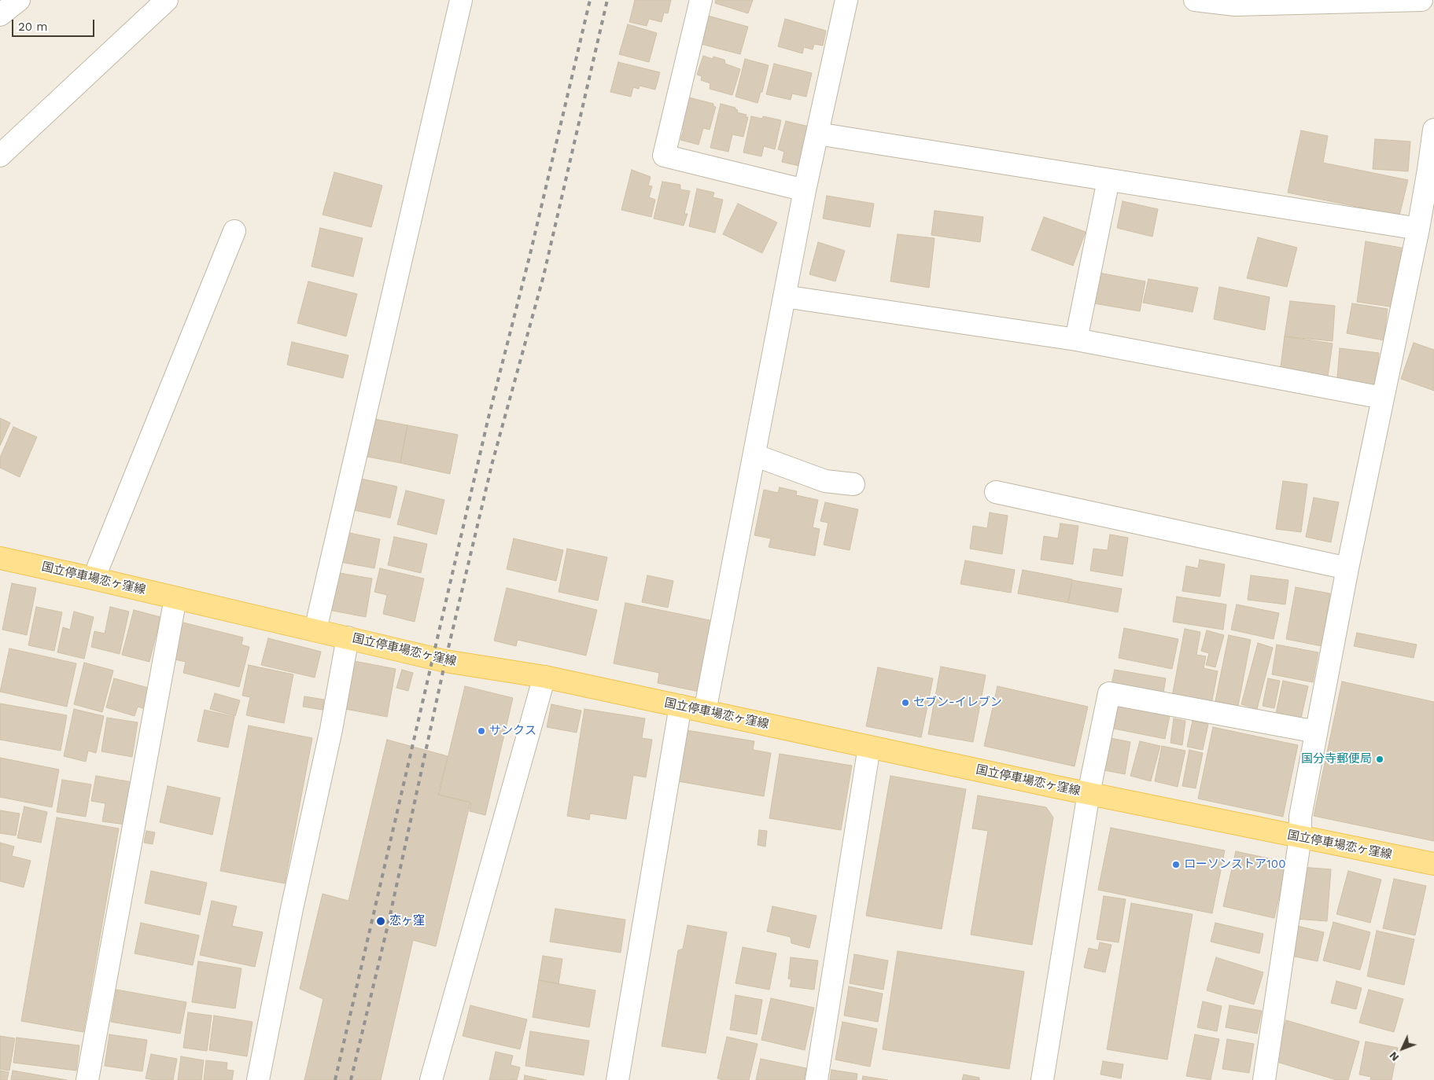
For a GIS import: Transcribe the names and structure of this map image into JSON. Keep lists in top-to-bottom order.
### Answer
{
  "streets": {
    "main road": ["国立停車場恋ヶ窪線"]
  },
  "places": [
    "セブン-イレブン",
    "サンクス",
    "国分寺郵便局",
    "ローソンストア100",
    "恋ヶ窪"
  ],
  "scale_bar": "20 m",
  "north": "bottom left"
}
